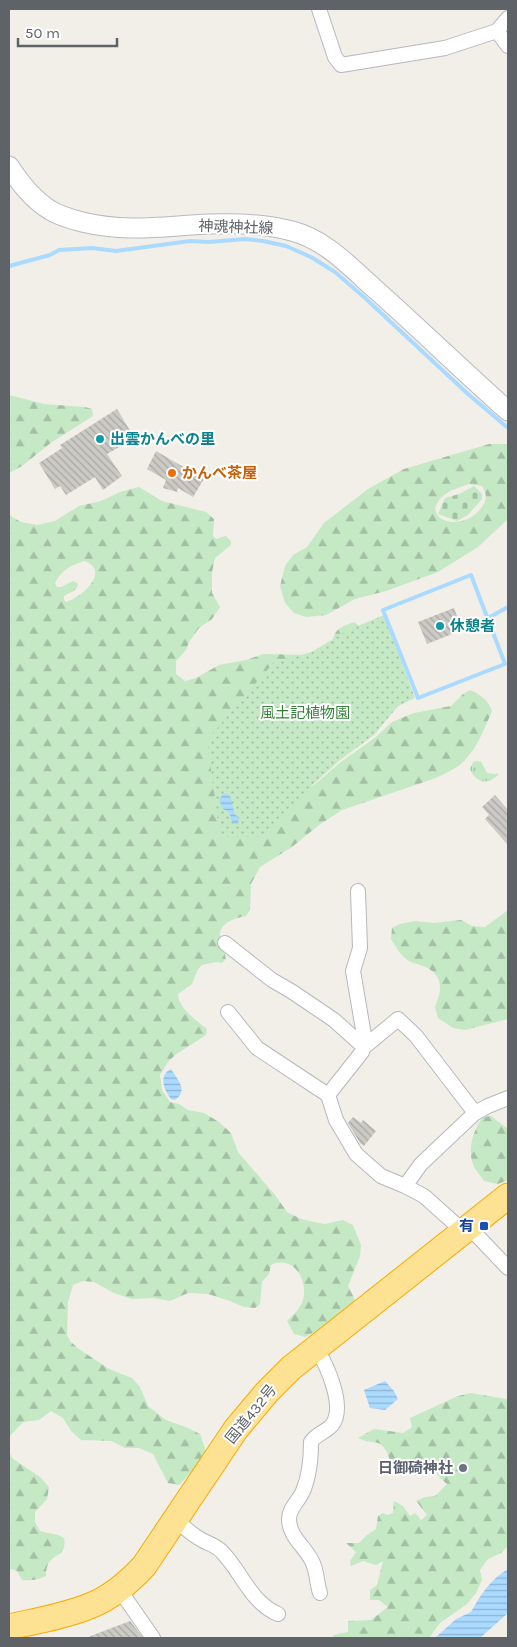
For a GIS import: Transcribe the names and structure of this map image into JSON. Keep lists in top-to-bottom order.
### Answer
{
  "streets": {
    "highway": ["国道432号"],
    "main road": ["神魂神社線"]
  },
  "parks": ["風土記植物園"],
  "places": {
    "other": [
      "出雲かんべの里",
      "かんべ茶屋",
      "休憩者",
      "日御碕神社"
    ],
    "transit": ["有"]
  },
  "scale_bar": "50 m"
}
